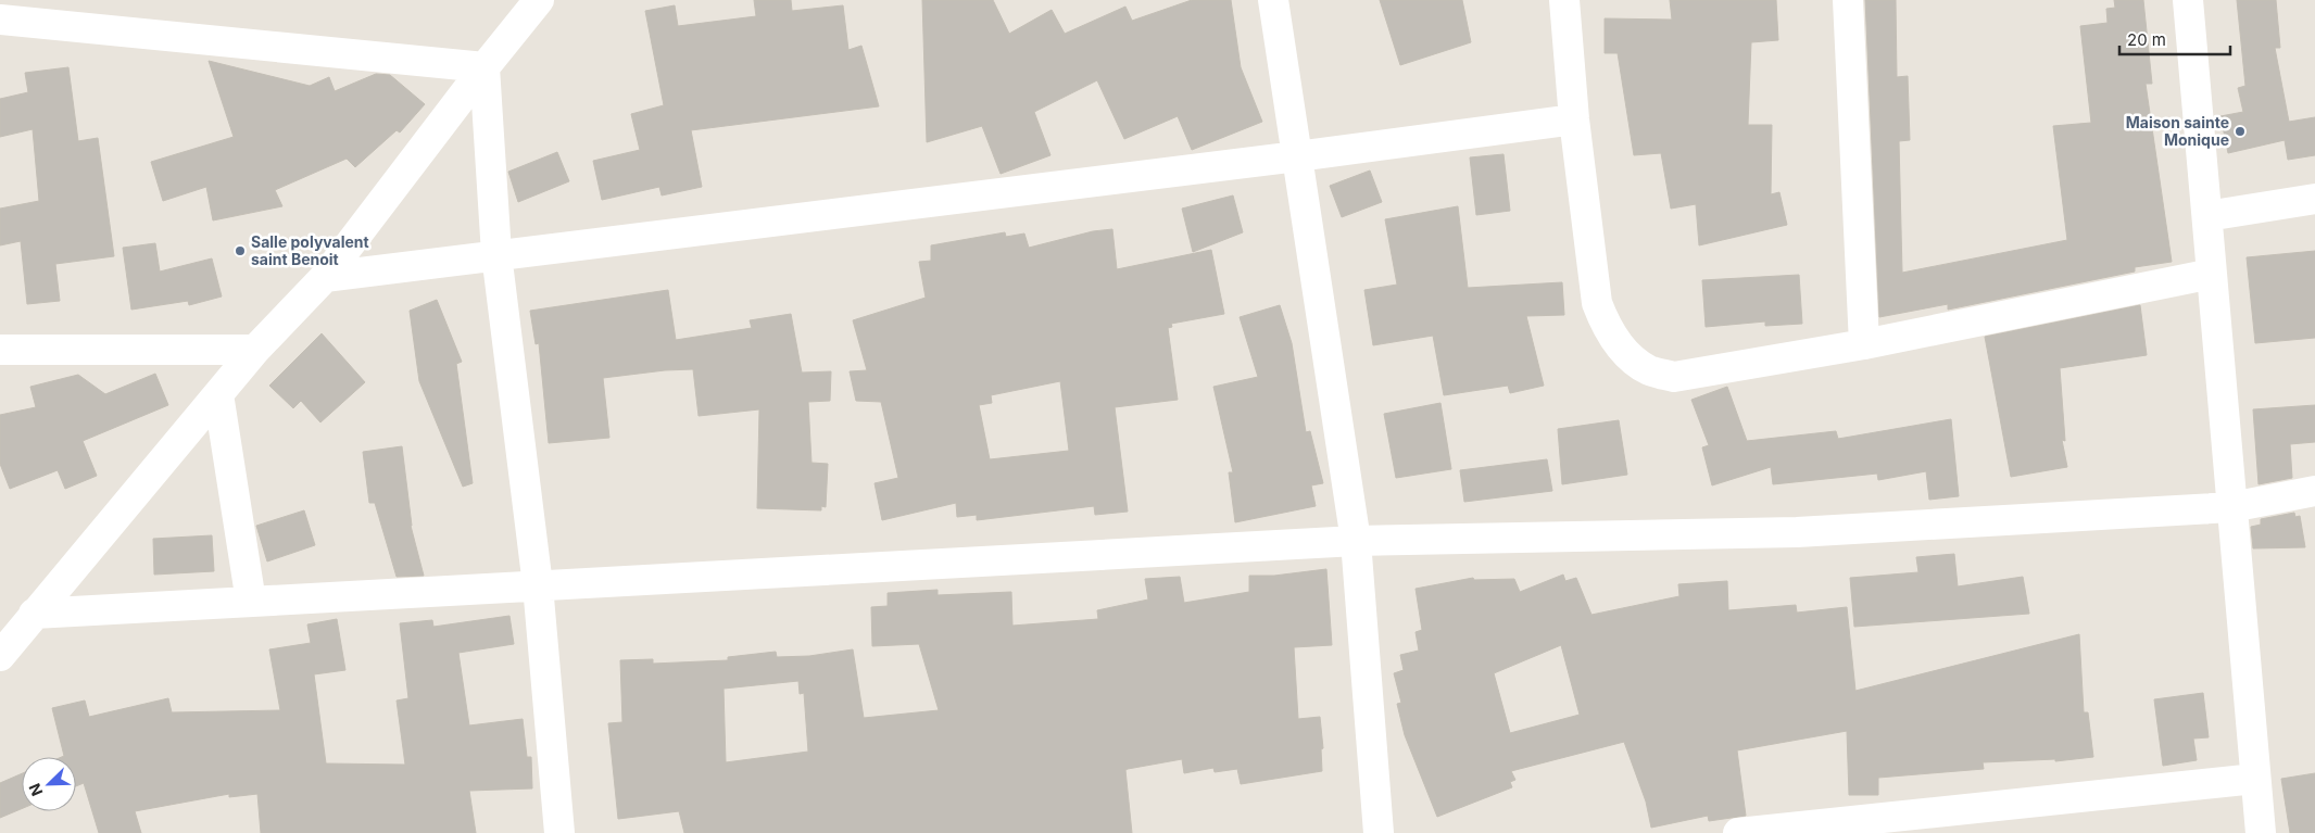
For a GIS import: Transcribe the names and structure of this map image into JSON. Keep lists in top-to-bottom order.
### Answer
{
  "places": ["Maison sainte Monique", "Salle polyvalent saint Benoit"],
  "scale_bar": "20 m",
  "north": "bottom left"
}
